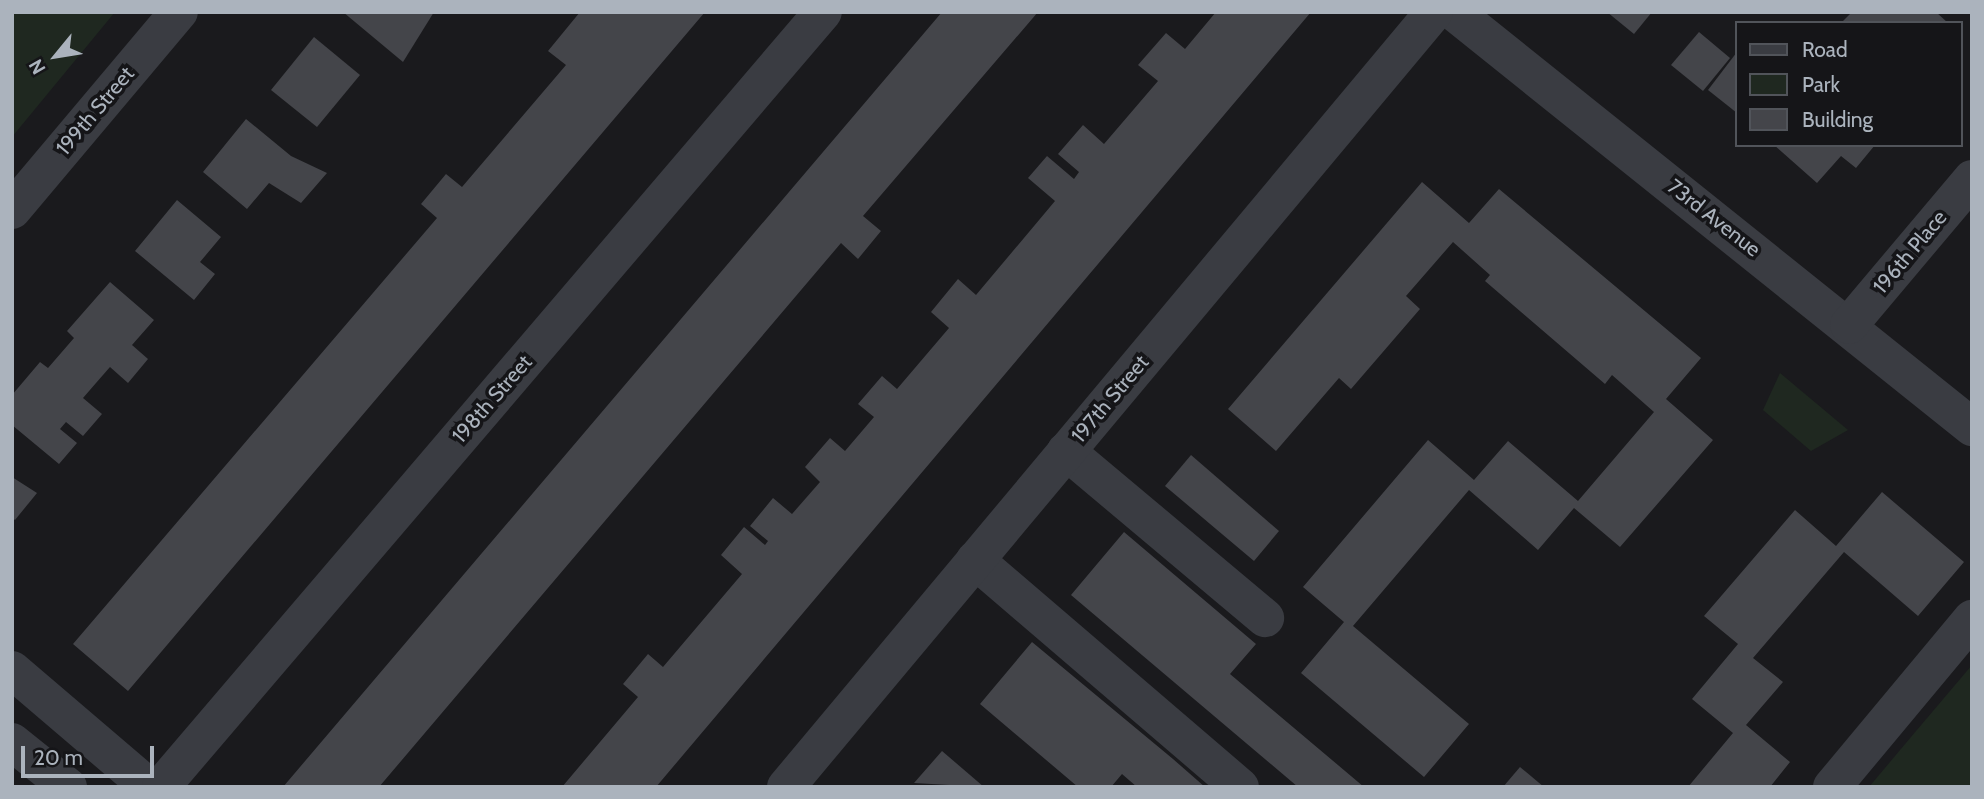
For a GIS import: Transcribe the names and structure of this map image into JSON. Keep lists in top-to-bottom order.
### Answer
{
  "streets": {
    "street": [
      "199th Street",
      "73rd Avenue",
      "196th Place",
      "198th Street",
      "197th Street"
    ]
  },
  "crossings": [
    ["73rd Avenue", "196th Place"]
  ],
  "legend": ["Road", "Park", "Building"],
  "scale_bar": "20 m",
  "north": "bottom left"
}
